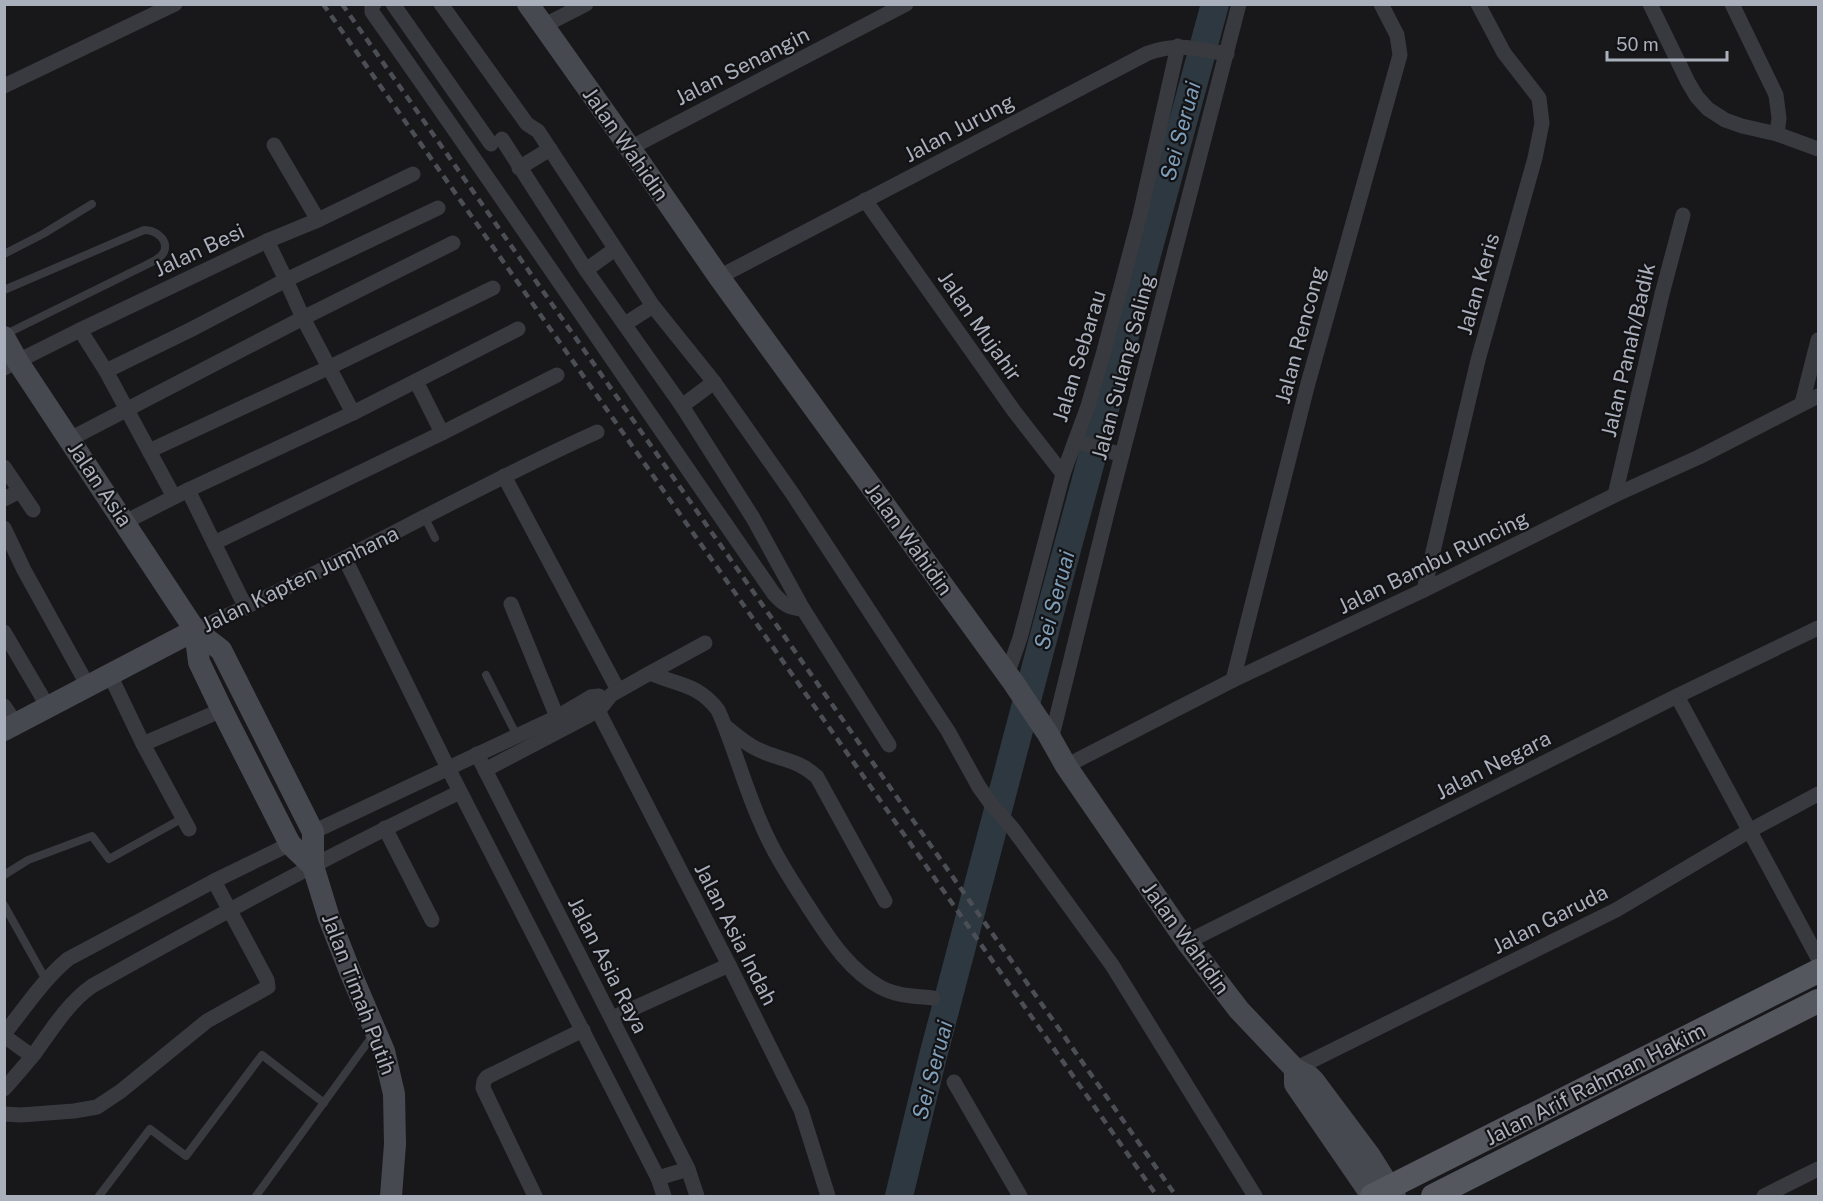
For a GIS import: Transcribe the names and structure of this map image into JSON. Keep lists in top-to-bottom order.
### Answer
{
  "streets": {
    "main road": ["Jalan Arif Rahman Hakim"],
    "street": [
      "Jalan Senangin",
      "Jalan Jurung",
      "Jalan Wahidin",
      "Jalan Besi",
      "Jalan Keris",
      "Jalan Mujahir",
      "Jalan Rencong",
      "Jalan Panah/Badik",
      "Jalan Sebarau",
      "Jalan Sulang Saling",
      "Jalan Asia",
      "Jalan Bambu Runcing",
      "Jalan Kapten Jumhana",
      "Jalan Negara",
      "Jalan Garuda",
      "Jalan Asia Indah",
      "Jalan Asia Raya",
      "Jalan Timah Putih"
    ]
  },
  "crossings": [
    ["Jalan Senangin", "Jalan Wahidin"],
    ["Jalan Jurung", "Jalan Wahidin"],
    ["Jalan Jurung", "Jalan Mujahir"],
    ["Jalan Jurung", "Jalan Sebarau"],
    ["Jalan Jurung", "Jalan Sulang Saling"],
    ["Jalan Wahidin", "Jalan Sebarau"],
    ["Jalan Wahidin", "Jalan Sulang Saling"],
    ["Jalan Wahidin", "Jalan Bambu Runcing"],
    ["Jalan Wahidin", "Jalan Negara"],
    ["Jalan Wahidin", "Jalan Garuda"],
    ["Jalan Wahidin", "Jalan Arif Rahman Hakim"],
    ["Jalan Besi", "Jalan Asia"],
    ["Jalan Keris", "Jalan Bambu Runcing"],
    ["Jalan Mujahir", "Jalan Sebarau"],
    ["Jalan Rencong", "Jalan Bambu Runcing"],
    ["Jalan Panah/Badik", "Jalan Bambu Runcing"],
    ["Jalan Asia", "Jalan Kapten Jumhana"],
    ["Jalan Asia", "Jalan Timah Putih"]
  ],
  "water": ["Sei Seruai"],
  "scale_bar": "50 m"
}
